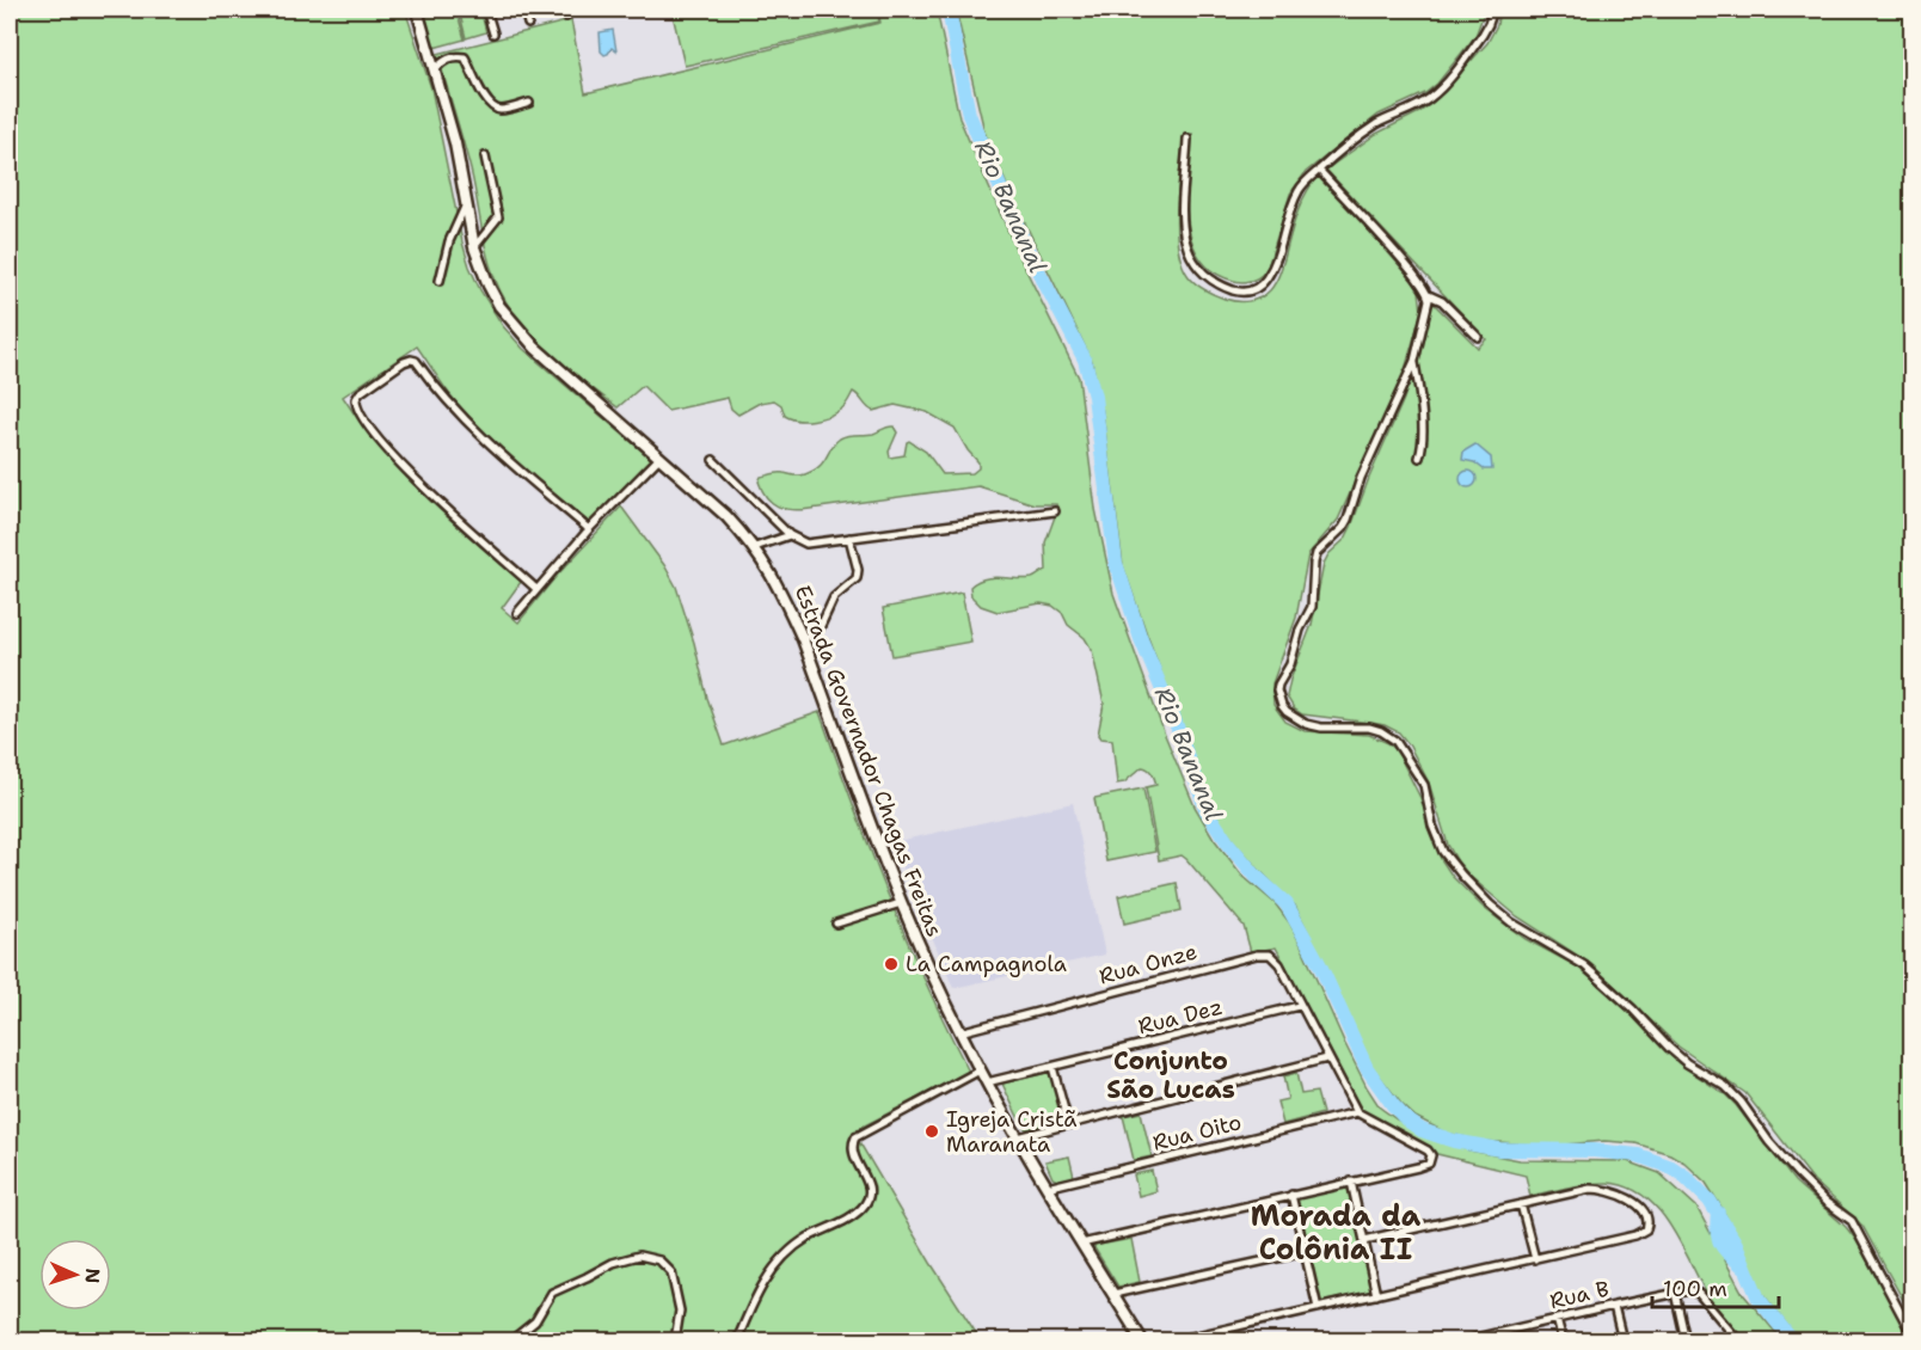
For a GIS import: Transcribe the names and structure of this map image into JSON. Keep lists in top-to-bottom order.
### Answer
{
  "streets": {
    "main road": ["Estrada Governador Chagas Freitas"],
    "street": [
      "Rua Onze",
      "Rua Dez",
      "Rua Oito",
      "Rua B"
    ]
  },
  "crossings": [
    ["Estrada Governador Chagas Freitas", "Rua Onze"],
    ["Estrada Governador Chagas Freitas", "Rua Dez"],
    ["Estrada Governador Chagas Freitas", "Rua Oito"],
    ["Rua Onze", "Rua Dez"]
  ],
  "districts": ["Conjunto São Lucas", "Morada da Colônia II"],
  "water": ["Rio Bananal"],
  "places": ["La Campagnola", "Igreja Cristã Maranata"],
  "scale_bar": "100 m",
  "north": "right"
}
